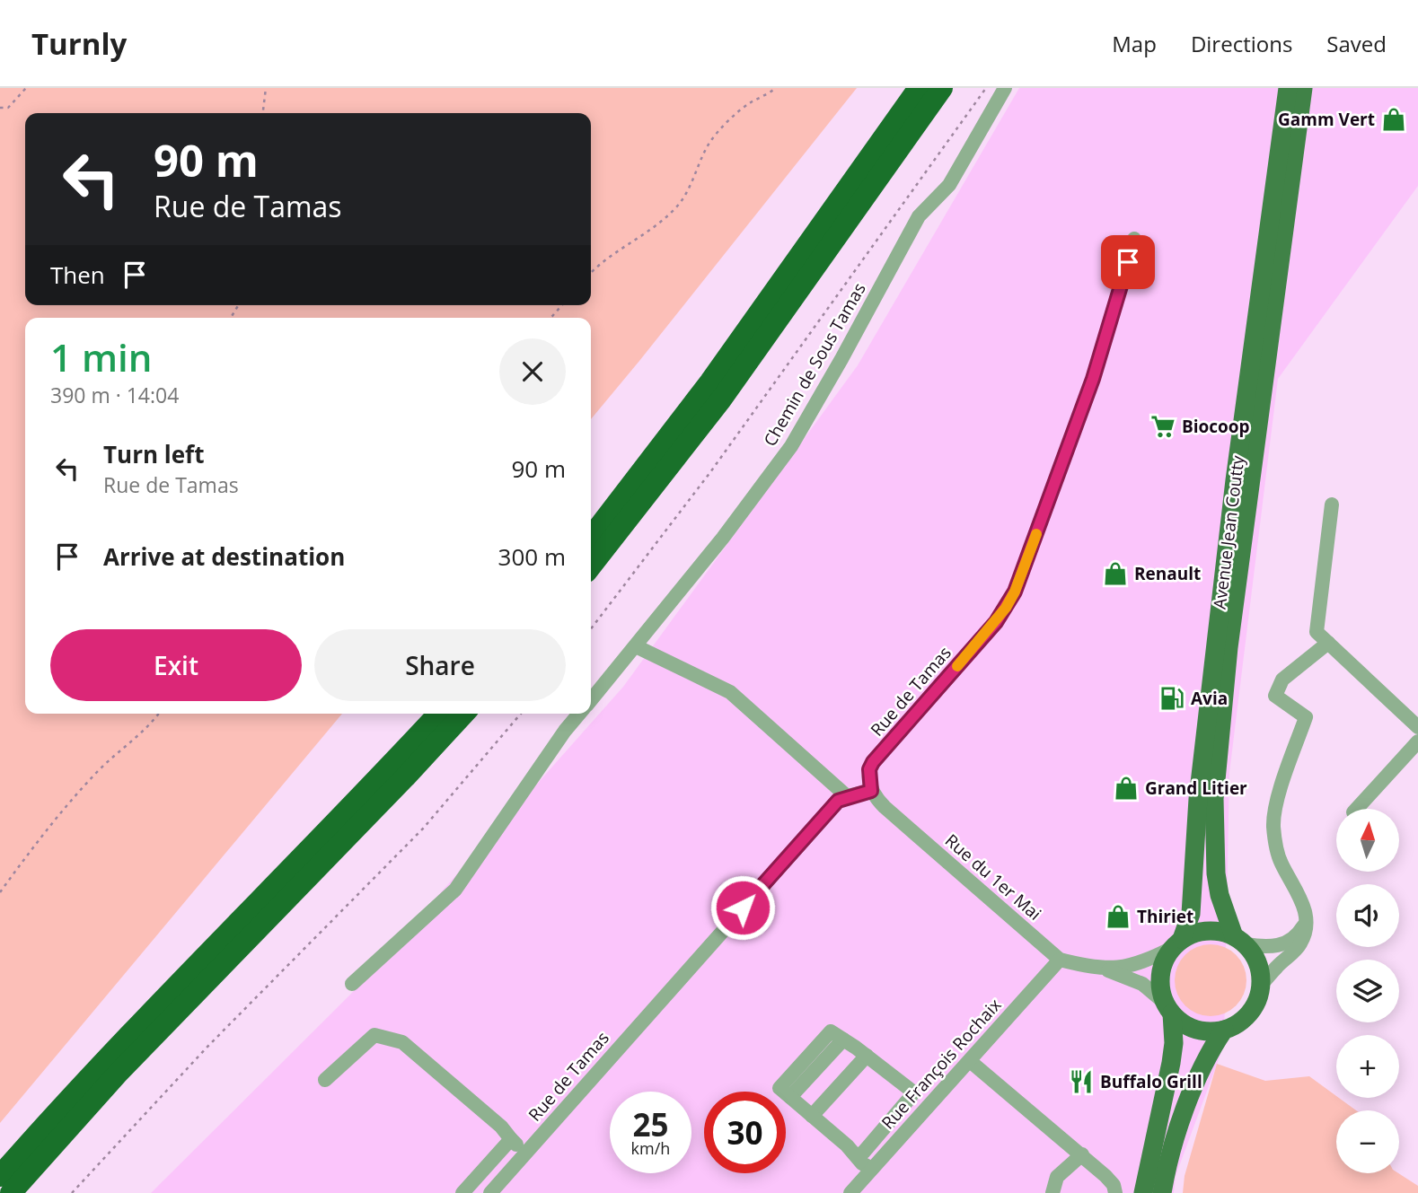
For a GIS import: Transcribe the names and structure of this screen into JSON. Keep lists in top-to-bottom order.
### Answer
{
  "streets": {
    "main road": ["Avenue Jean Coutty"],
    "street": [
      "Chemin de Sous Tamas",
      "Rue de Tamas",
      "Rue du 1er Mai",
      "Rue François Rochaix"
    ]
  },
  "crossings": [
    ["Avenue Jean Coutty", "Rue du 1er Mai"],
    ["Rue de Tamas", "Rue du 1er Mai"],
    ["Rue du 1er Mai", "Rue François Rochaix"]
  ],
  "places": {
    "shop": [
      "Gamm Vert",
      "Renault",
      "Grand Litier",
      "Thiriet"
    ],
    "supermarket": ["Biocoop"],
    "fuel station": ["Avia"],
    "restaurant": ["Buffalo Grill"]
  },
  "north": "top",
  "page": {
    "header": "Turnly",
    "nav": ["Map", "Directions", "Saved"],
    "turn": ["90 m", "Rue de Tamas"],
    "then": "Then",
    "heading": ["1 min", "390 m · 14:04"],
    "list": [
      {
        "name": "Turn left",
        "note": "Rue de Tamas",
        "value": "90 m"
      },
      {
        "name": "Arrive at destination",
        "value": "300 m"
      }
    ],
    "buttons": ["Exit", "Share"],
    "map_buttons": ["+", "−"],
    "speed": "25 km/h",
    "limit": "30"
  }
}
